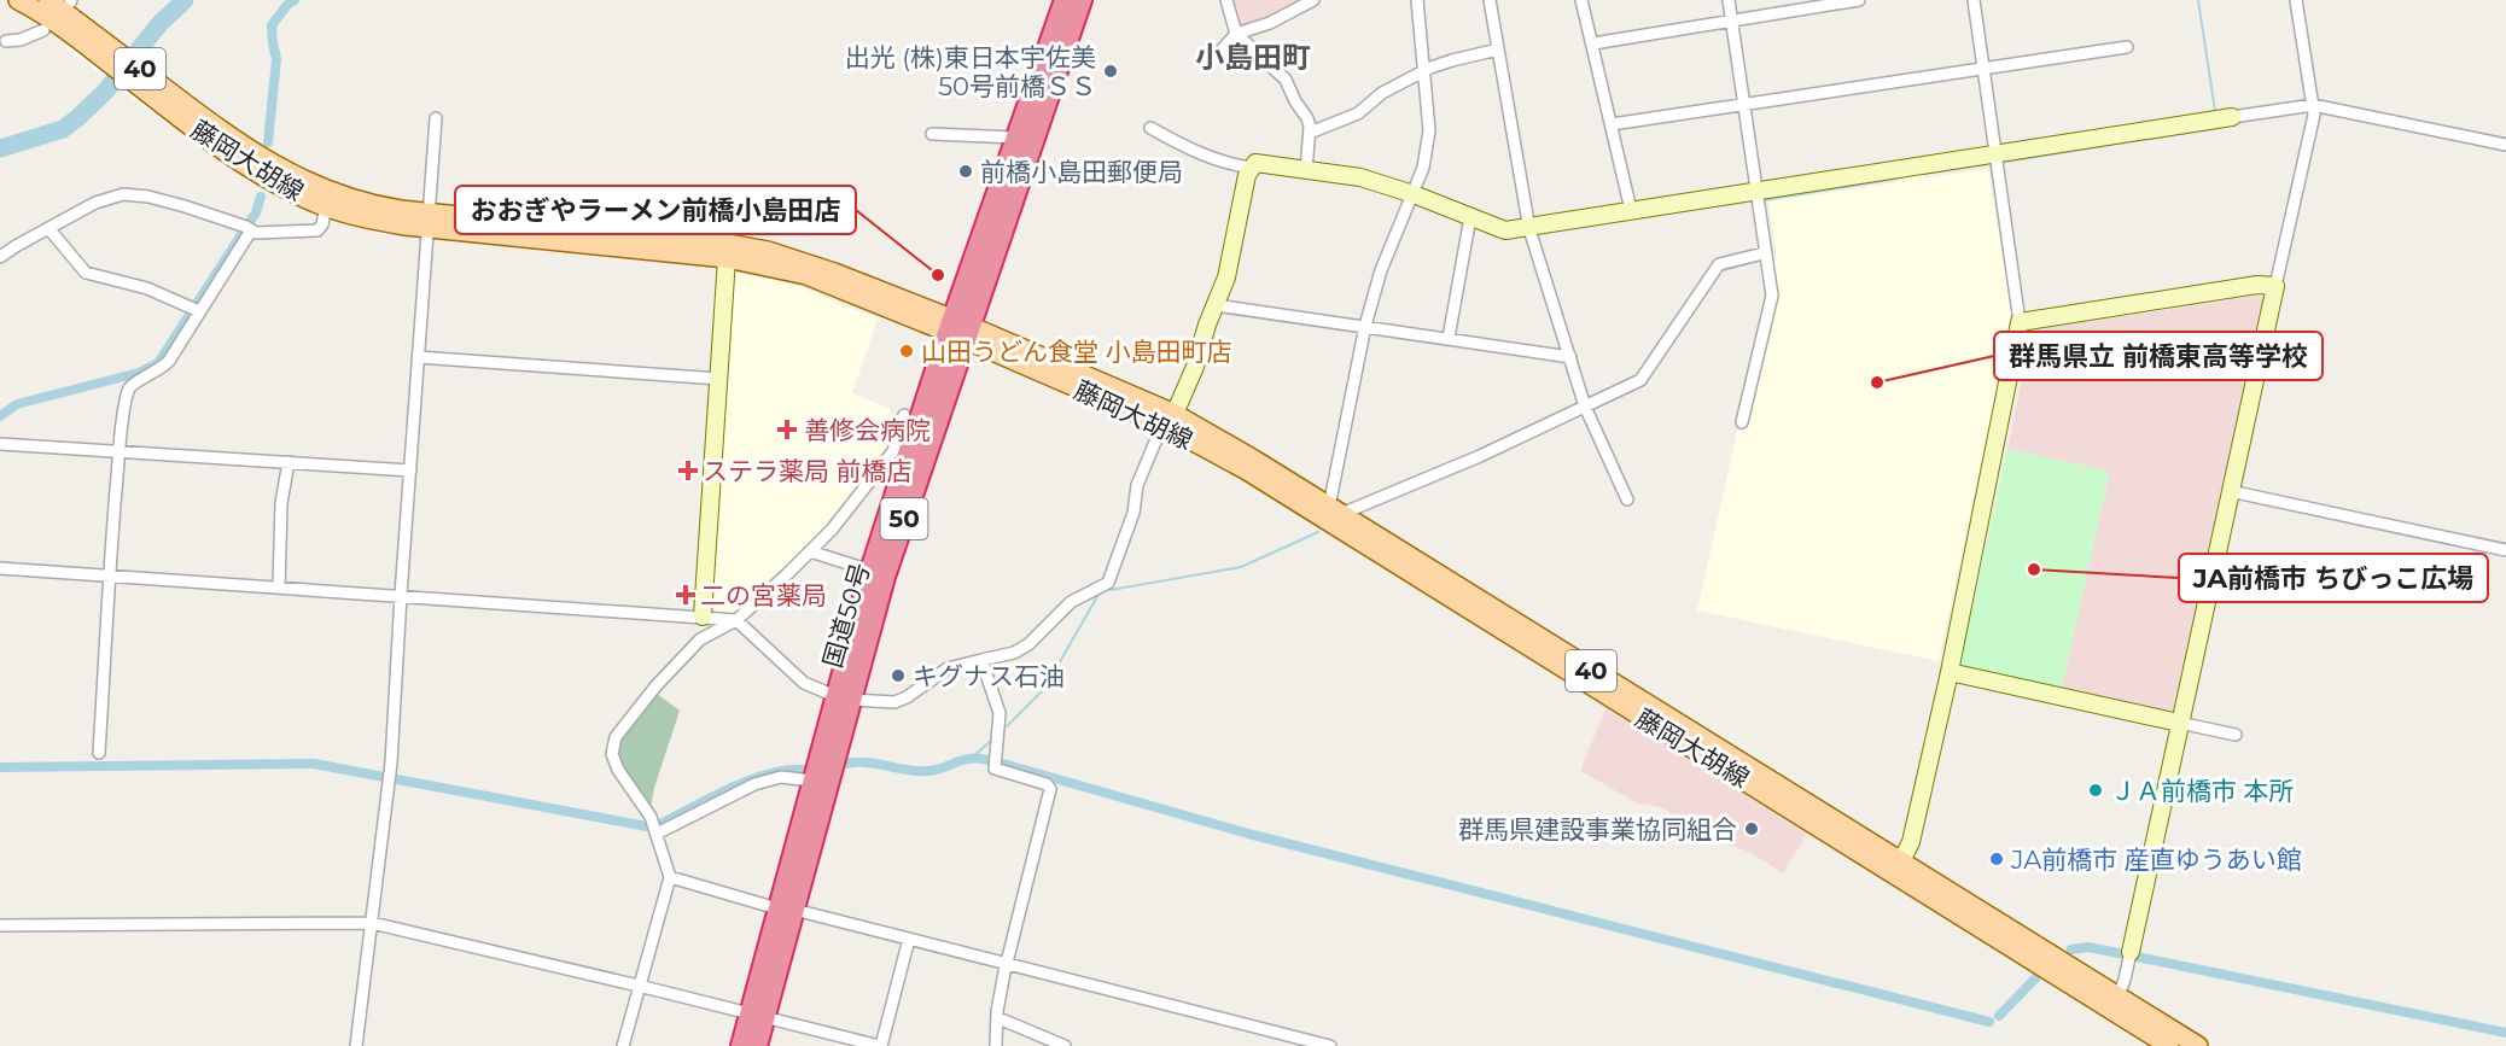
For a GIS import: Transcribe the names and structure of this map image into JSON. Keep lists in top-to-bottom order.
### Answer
{
  "streets": {
    "highway": ["50", "国道50号"],
    "main road": ["40", "藤岡大胡線"]
  },
  "crossings": [
    ["藤岡大胡線", "国道50号"]
  ],
  "districts": ["小島田町"],
  "places": {
    "other": [
      "出光 (株)東日本宇佐美 50号前橋ＳＳ",
      "前橋小島田郵便局",
      "おおぎやラーメン前橋小島田店",
      "山田うどん食堂 小島田町店",
      "群馬県立 前橋東高等学校",
      "JA前橋市 ちびっこ広場",
      "キグナス石油",
      "ＪＡ前橋市 本所",
      "群馬県建設事業協同組合",
      "JA前橋市 産直ゆうあい館"
    ],
    "health": ["善修会病院", "ステラ薬局 前橋店", "二の宮薬局"]
  }
}
